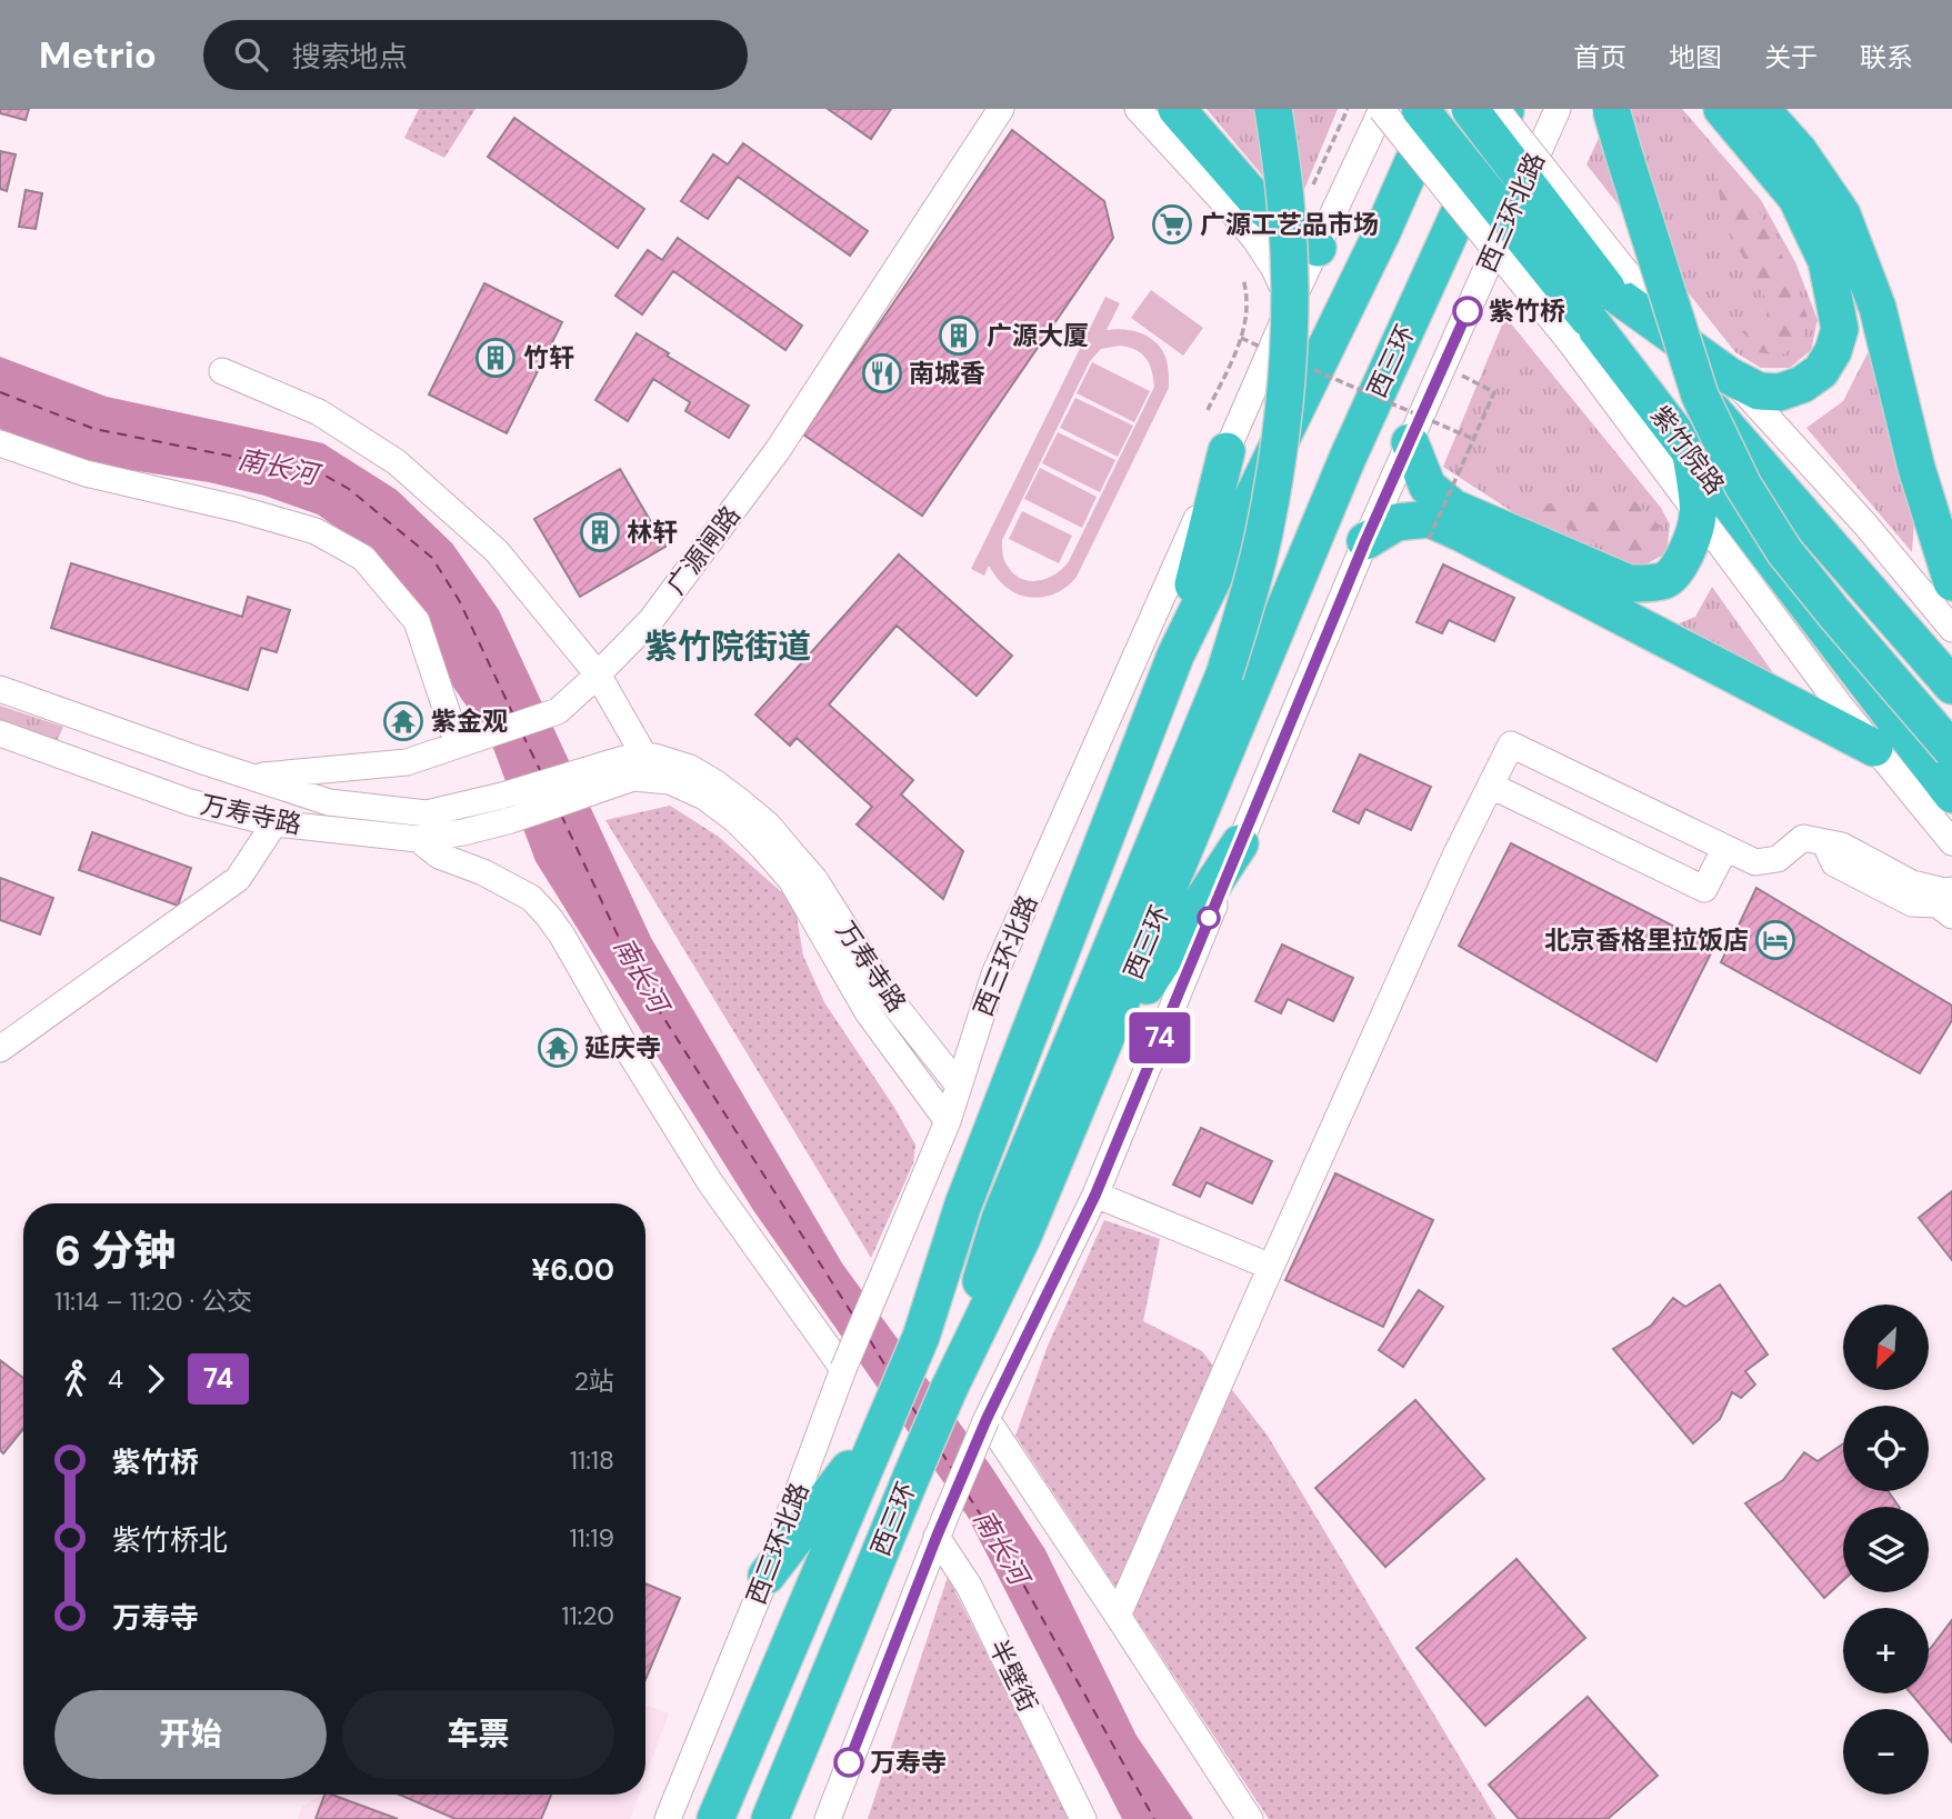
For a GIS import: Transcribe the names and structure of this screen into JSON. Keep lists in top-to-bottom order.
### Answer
{
  "streets": {
    "highway": ["西三环", "紫竹院路"],
    "street": [
      "西三环北路",
      "广源闸路",
      "万寿寺路",
      "半壁街"
    ]
  },
  "crossings": [
    ["西三环北路", "万寿寺路"],
    ["西三环北路", "半壁街"],
    ["广源闸路", "万寿寺路"]
  ],
  "districts": ["紫竹院街道"],
  "water": ["南长河"],
  "places": {
    "supermarket": ["广源工艺品市场"],
    "other": ["紫竹桥", "万寿寺"],
    "building": ["广源大厦", "竹轩", "林轩"],
    "restaurant": ["南城香"],
    "temple": ["紫金观", "延庆寺"],
    "hotel": ["北京香格里拉饭店"]
  },
  "lines": ["bus line 74"],
  "north": "bottom left",
  "page": {
    "header": "Metrio",
    "search": "搜索地点",
    "nav": [
      "首页",
      "地图",
      "关于",
      "联系"
    ],
    "on_map": "74",
    "heading": ["6 分钟", "11:14 – 11:20 · 公交", "¥6.00"],
    "map_buttons": ["+", "−"],
    "legs": ["4", "74", "2站"],
    "list": [
      {
        "name": "紫竹桥",
        "value": "11:18"
      },
      {
        "name": "紫竹桥北",
        "value": "11:19"
      },
      {
        "name": "万寿寺",
        "value": "11:20"
      }
    ],
    "buttons": ["开始", "车票"]
  }
}
